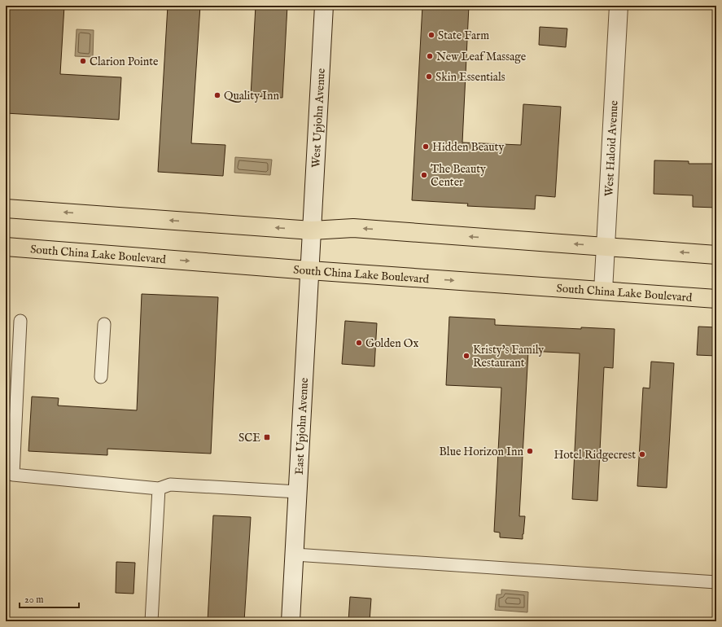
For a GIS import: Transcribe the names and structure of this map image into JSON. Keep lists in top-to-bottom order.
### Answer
{
  "streets": {
    "main road": ["South China Lake Boulevard"],
    "street": ["West Upjohn Avenue", "West Haloid Avenue", "East Upjohn Avenue"]
  },
  "crossings": [
    ["West Upjohn Avenue", "East Upjohn Avenue"],
    ["West Haloid Avenue", "South China Lake Boulevard"],
    ["South China Lake Boulevard", "East Upjohn Avenue"]
  ],
  "places": {
    "other": [
      "State Farm",
      "New Leaf Massage",
      "Clarion Pointe",
      "Skin Essentials",
      "Quality Inn",
      "Hidden Beauty",
      "The Beauty Center",
      "Golden Ox",
      "Kristy's Family Restaurant",
      "Blue Horizon Inn",
      "Hotel Ridgecrest"
    ],
    "transit": ["SCE"]
  },
  "scale_bar": "20 m"
}
